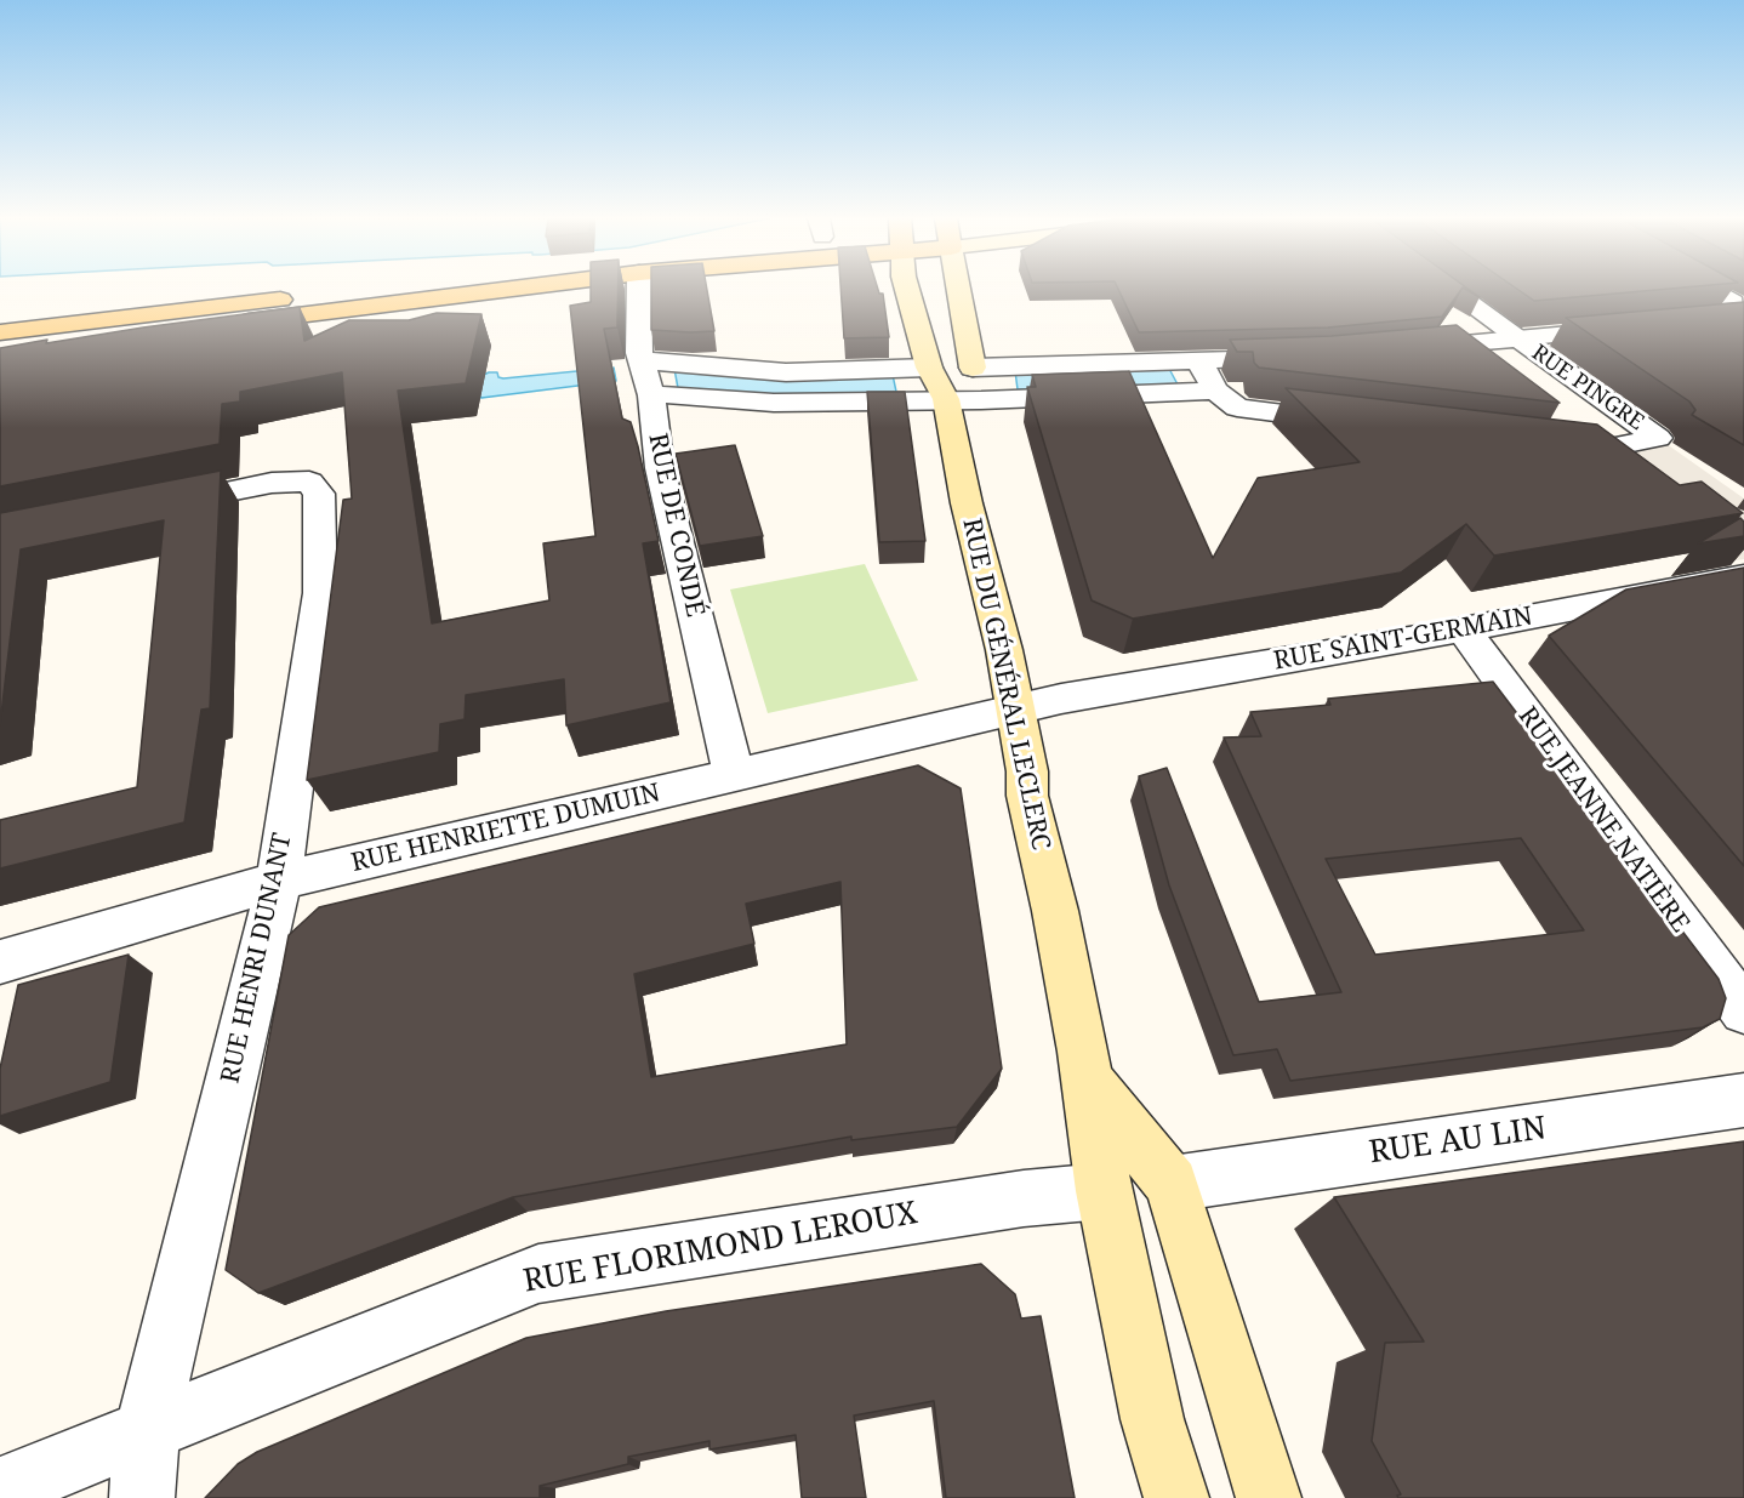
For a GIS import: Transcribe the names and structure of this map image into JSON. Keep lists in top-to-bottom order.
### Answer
{
  "streets": {
    "main road": ["RUE DU GÉNÉRAL LECLERC"],
    "street": [
      "RUE PINGRE",
      "RUE DE CONDÉ",
      "RUE SAINT-GERMAIN",
      "RUE JEANNE NATIÈRE",
      "RUE HENRIETTE DUMUIN",
      "RUE HENRI DUNANT",
      "RUE AU LIN",
      "RUE FLORIMOND LEROUX"
    ]
  },
  "crossings": [
    ["RUE DE CONDÉ", "RUE HENRIETTE DUMUIN"],
    ["RUE SAINT-GERMAIN", "RUE DU GÉNÉRAL LECLERC"],
    ["RUE SAINT-GERMAIN", "RUE JEANNE NATIÈRE"],
    ["RUE SAINT-GERMAIN", "RUE HENRIETTE DUMUIN"],
    ["RUE DU GÉNÉRAL LECLERC", "RUE HENRIETTE DUMUIN"],
    ["RUE DU GÉNÉRAL LECLERC", "RUE AU LIN"],
    ["RUE DU GÉNÉRAL LECLERC", "RUE FLORIMOND LEROUX"],
    ["RUE HENRIETTE DUMUIN", "RUE HENRI DUNANT"],
    ["RUE HENRI DUNANT", "RUE FLORIMOND LEROUX"]
  ]
}
